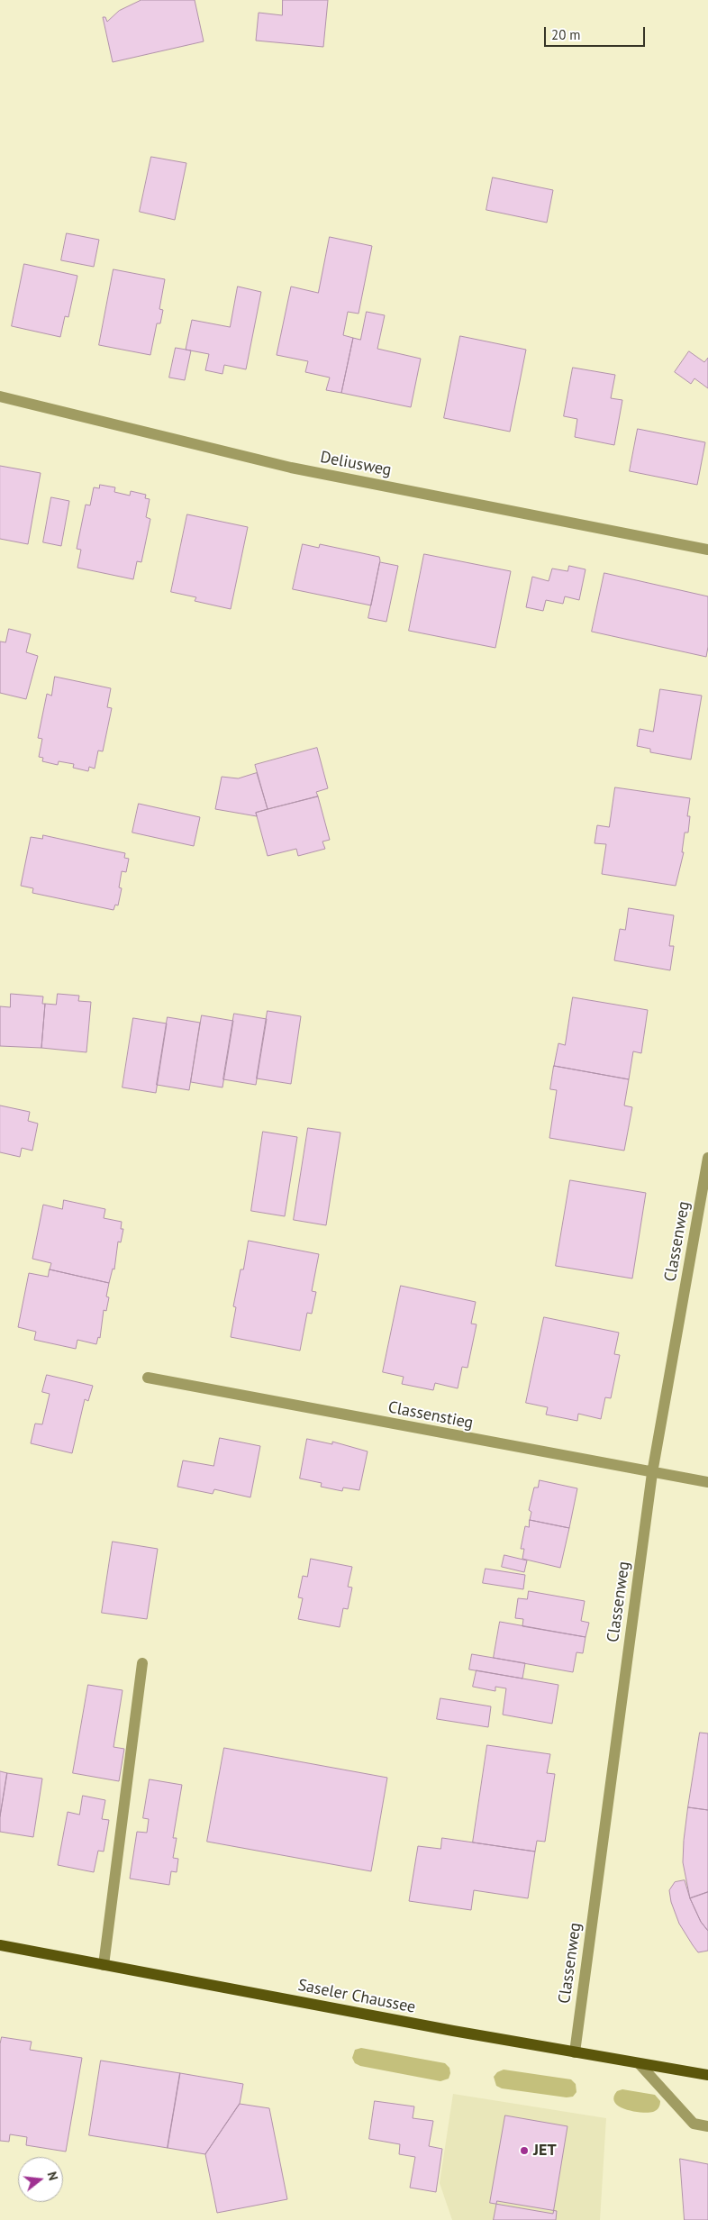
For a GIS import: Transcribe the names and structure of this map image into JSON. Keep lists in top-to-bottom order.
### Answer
{
  "streets": {
    "main road": ["Saseler Chaussee"],
    "street": ["Deliusweg", "Classenweg", "Classenstieg"]
  },
  "crossings": [
    ["Classenweg", "Classenstieg"],
    ["Classenweg", "Saseler Chaussee"]
  ],
  "places": ["JET"],
  "scale_bar": "20 m",
  "north": "right"
}
